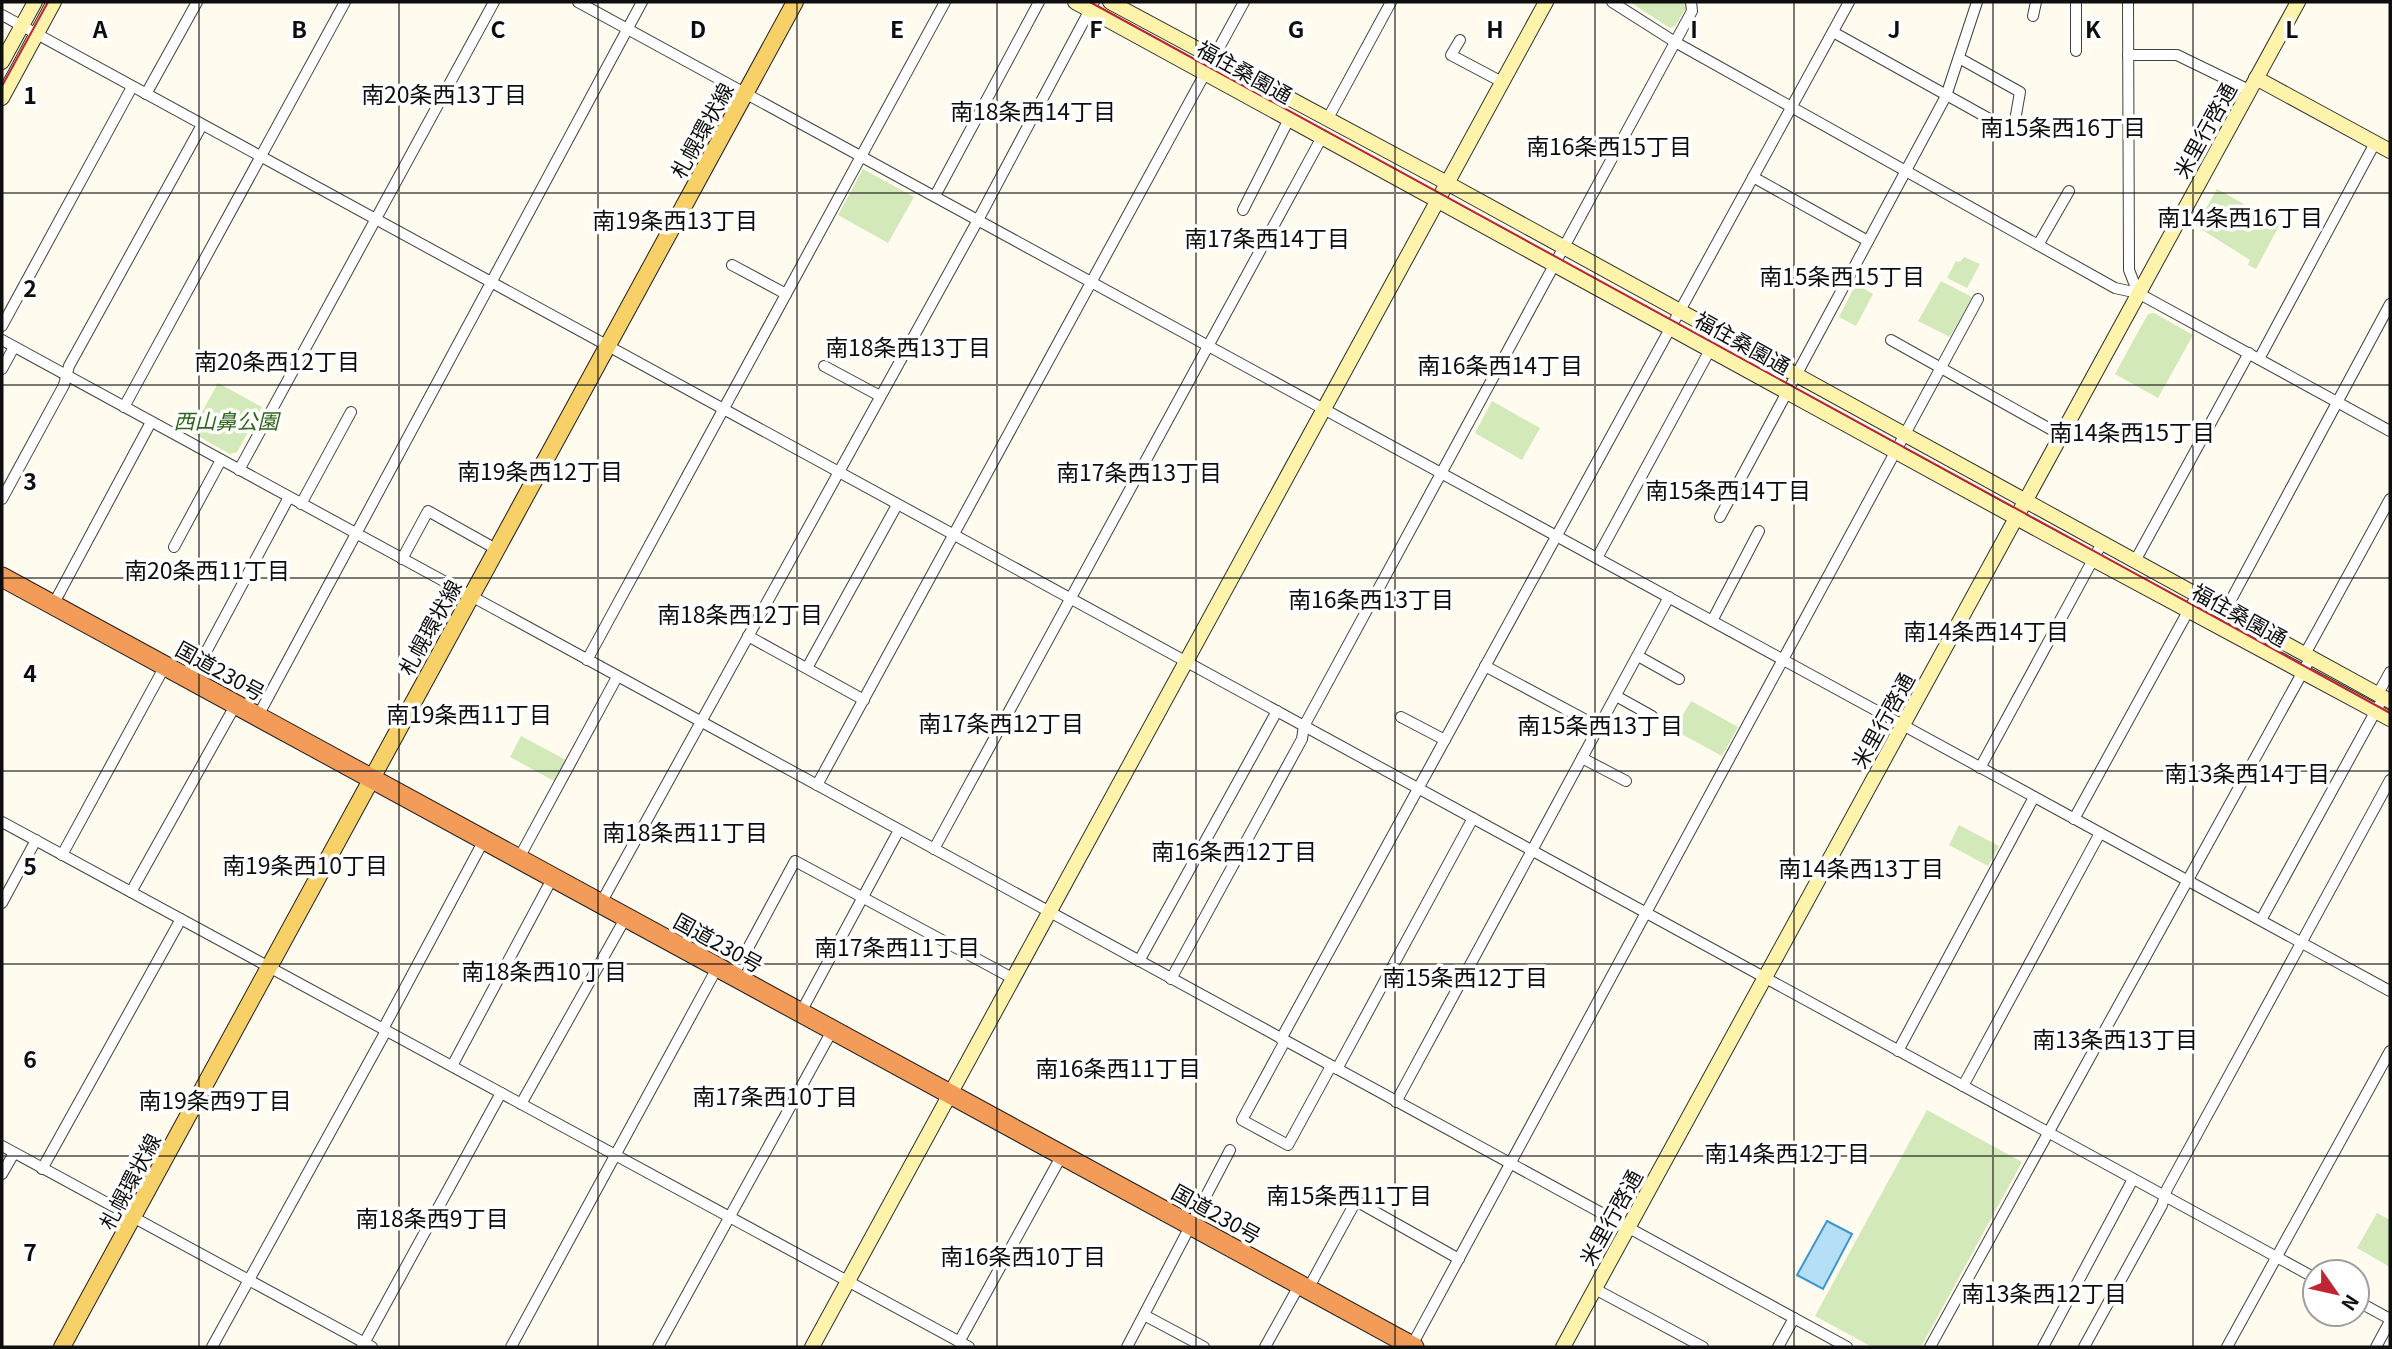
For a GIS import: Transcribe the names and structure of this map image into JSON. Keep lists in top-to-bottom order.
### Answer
{
  "streets": {
    "highway": ["国道230号"],
    "main road": ["札幌環状線"],
    "street": ["福住桑園通", "米里行啓通"]
  },
  "crossings": [
    ["福住桑園通", "米里行啓通"],
    ["札幌環状線", "国道230号"]
  ],
  "districts": [
    "南20条西13丁目",
    "南18条西14丁目",
    "南15条西16丁目",
    "南16条西15丁目",
    "南14条西16丁目",
    "南19条西13丁目",
    "南17条西14丁目",
    "南15条西15丁目",
    "南18条西13丁目",
    "南20条西12丁目",
    "南16条西14丁目",
    "南14条西15丁目",
    "南19条西12丁目",
    "南17条西13丁目",
    "南15条西14丁目",
    "南20条西11丁目",
    "南16条西13丁目",
    "南18条西12丁目",
    "南14条西14丁目",
    "南19条西11丁目",
    "南17条西12丁目",
    "南15条西13丁目",
    "南13条西14丁目",
    "南18条西11丁目",
    "南16条西12丁目",
    "南19条西10丁目",
    "南14条西13丁目",
    "南17条西11丁目",
    "南18条西10丁目",
    "南15条西12丁目",
    "南13条西13丁目",
    "南16条西11丁目",
    "南17条西10丁目",
    "南19条西9丁目",
    "南14条西12丁目",
    "南15条西11丁目",
    "南18条西9丁目",
    "南16条西10丁目",
    "南13条西12丁目"
  ],
  "parks": ["西山鼻公園"],
  "north": "bottom right",
  "grid": {
    "columns": [
      "A",
      "B",
      "C",
      "D",
      "E",
      "F",
      "G",
      "H",
      "I",
      "J",
      "K",
      "L"
    ],
    "rows": [
      "1",
      "2",
      "3",
      "4",
      "5",
      "6",
      "7"
    ]
  }
}
